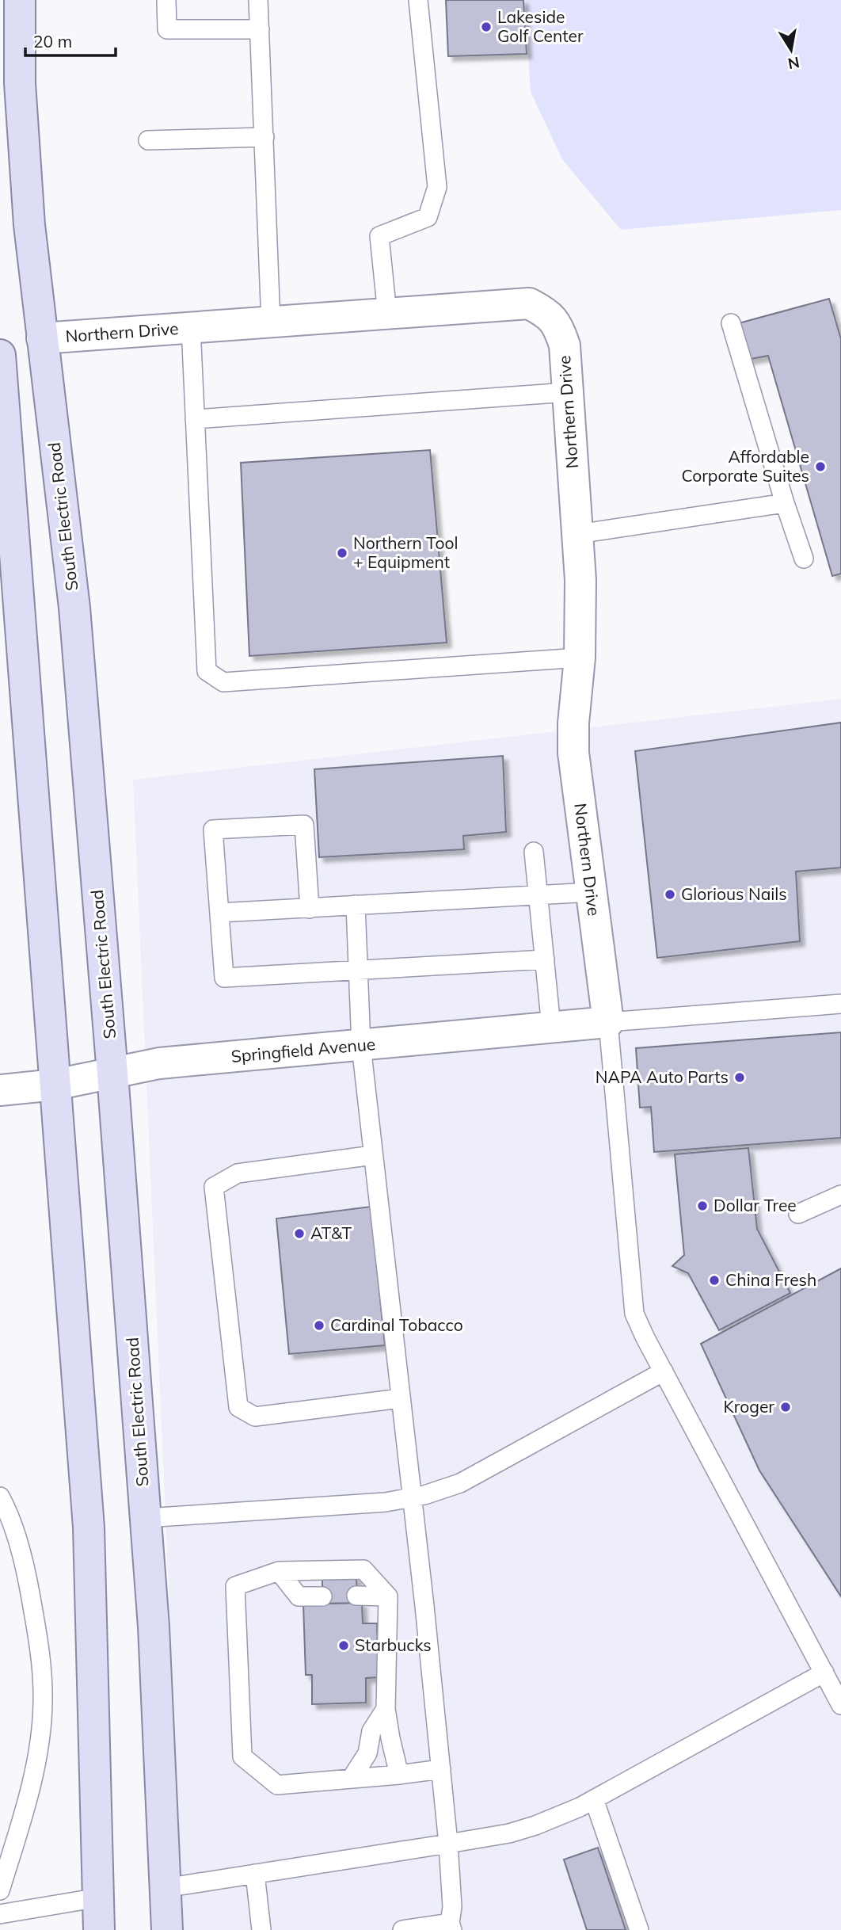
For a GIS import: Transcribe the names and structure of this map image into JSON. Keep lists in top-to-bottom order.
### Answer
{
  "streets": {
    "main road": ["South Electric Road"],
    "street": ["Northern Drive", "Springfield Avenue"]
  },
  "crossings": [
    ["Northern Drive", "South Electric Road"],
    ["Northern Drive", "Springfield Avenue"],
    ["South Electric Road", "Springfield Avenue"]
  ],
  "places": [
    "Lakeside Golf Center",
    "Affordable Corporate Suites",
    "Northern Tool + Equipment",
    "Glorious Nails",
    "NAPA Auto Parts",
    "Dollar Tree",
    "AT&T",
    "China Fresh",
    "Cardinal Tobacco",
    "Kroger",
    "Starbucks"
  ],
  "scale_bar": "20 m",
  "north": "bottom"
}
